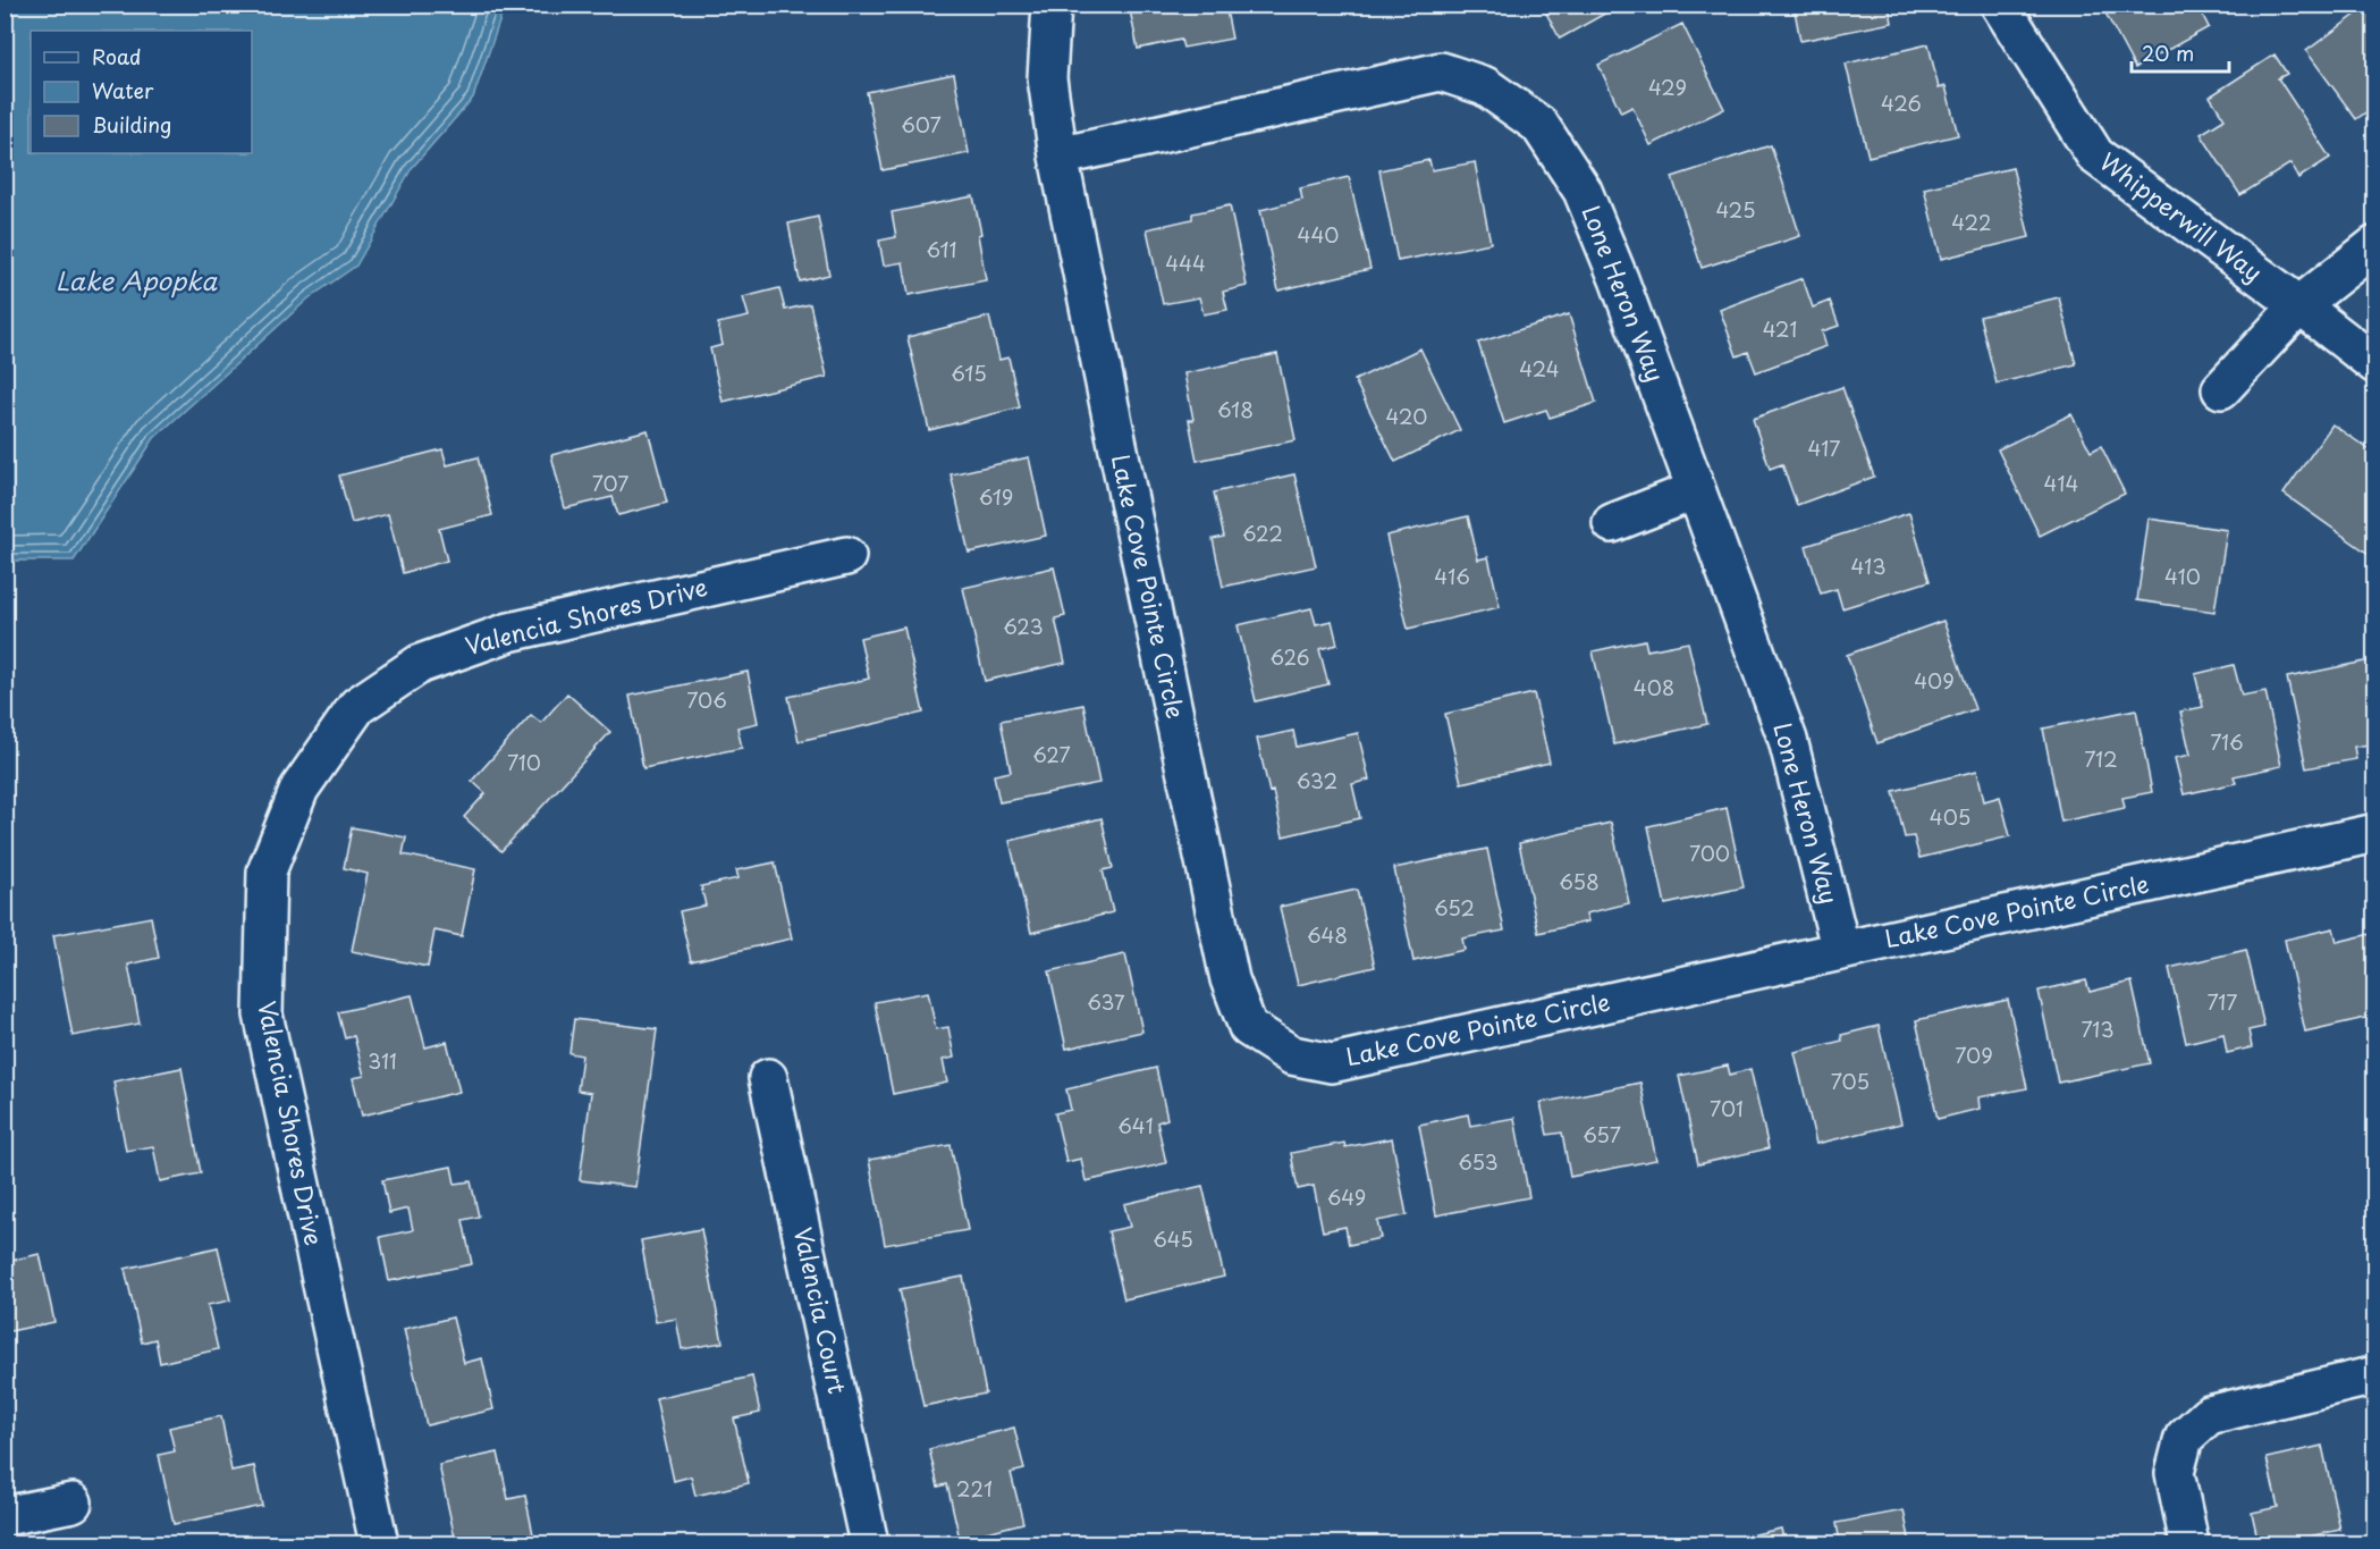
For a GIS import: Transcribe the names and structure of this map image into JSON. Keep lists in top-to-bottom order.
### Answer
{
  "streets": {
    "street": [
      "Whipperwill Way",
      "Lone Heron Way",
      "Lake Cove Pointe Circle",
      "Valencia Shores Drive",
      "Valencia Court"
    ]
  },
  "crossings": [
    ["Lone Heron Way", "Lake Cove Pointe Circle"]
  ],
  "water": ["Lake Apopka"],
  "house_numbers": [
    "429",
    "426",
    "607",
    "425",
    "422",
    "440",
    "611",
    "444",
    "421",
    "424",
    "615",
    "618",
    "420",
    "417",
    "707",
    "414",
    "619",
    "622",
    "413",
    "416",
    "410",
    "623",
    "626",
    "409",
    "408",
    "706",
    "716",
    "627",
    "712",
    "710",
    "632",
    "405",
    "700",
    "658",
    "652",
    "648",
    "637",
    "717",
    "713",
    "709",
    "311",
    "705",
    "701",
    "641",
    "657",
    "653",
    "649",
    "645",
    "221"
  ],
  "legend": ["Road", "Water", "Building"],
  "scale_bar": "20 m"
}
